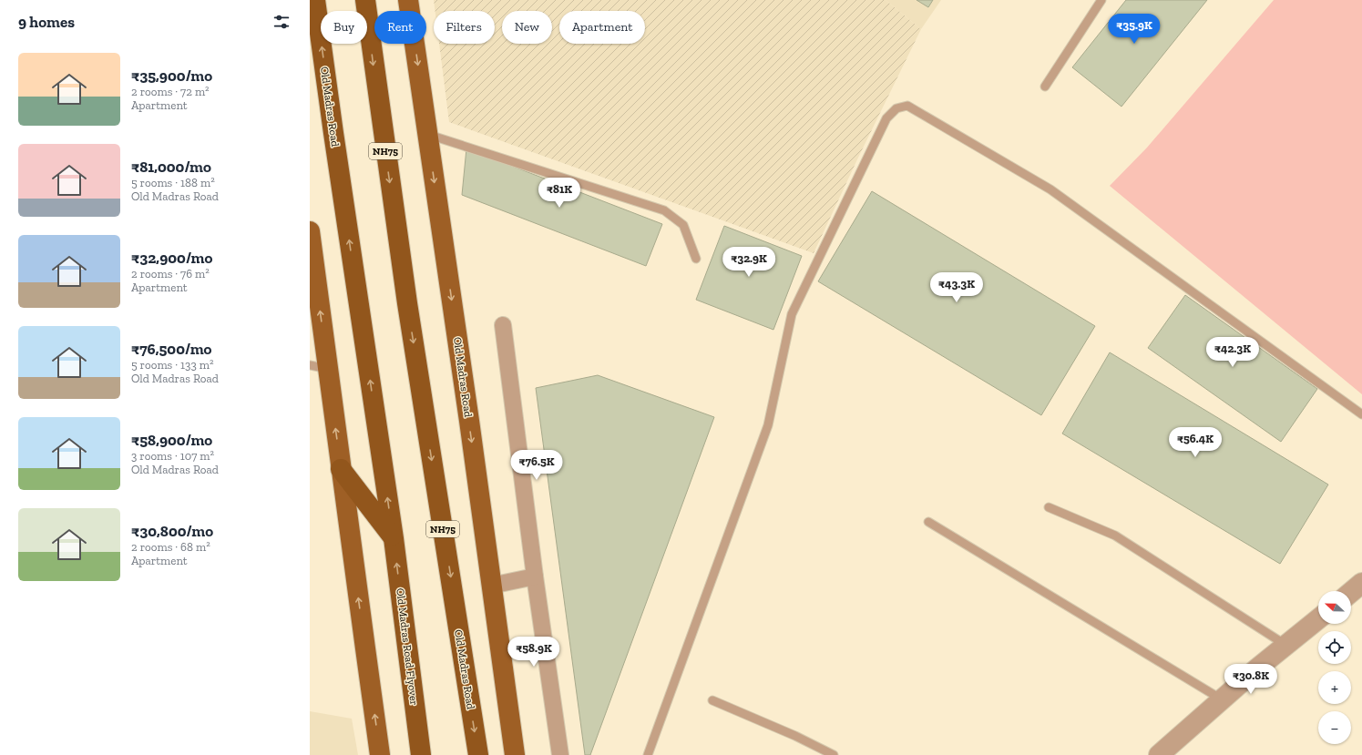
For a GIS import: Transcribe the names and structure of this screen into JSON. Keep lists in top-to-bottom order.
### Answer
{
  "streets": {
    "highway": ["Old Madras Road", "NH75", "Old Madras Road Flyover"]
  },
  "crossings": [
    ["Old Madras Road", "Old Madras Road Flyover"]
  ],
  "one_way": ["Old Madras Road Flyover"],
  "north": "left",
  "page": {
    "heading": "9 homes",
    "chip": [
      "Buy",
      "Rent",
      "Filters",
      "New",
      "Apartment"
    ],
    "price": [
      "₹35.9K",
      "₹81K",
      "₹32.9K",
      "₹43.3K",
      "₹42.3K",
      "₹56.4K",
      "₹76.5K",
      "₹58.9K",
      "₹30.8K"
    ],
    "list": [
      {
        "name": "₹35,900/mo",
        "note": "2 rooms · 72 m² · Apartment"
      },
      {
        "name": "₹81,000/mo",
        "note": "5 rooms · 188 m² · Old Madras Road"
      },
      {
        "name": "₹32,900/mo",
        "note": "2 rooms · 76 m² · Apartment"
      },
      {
        "name": "₹76,500/mo",
        "note": "5 rooms · 133 m² · Old Madras Road"
      },
      {
        "name": "₹58,900/mo",
        "note": "3 rooms · 107 m² · Old Madras Road"
      },
      {
        "name": "₹30,800/mo",
        "note": "2 rooms · 68 m² · Apartment"
      }
    ],
    "map_buttons": ["+", "−"]
  }
}
